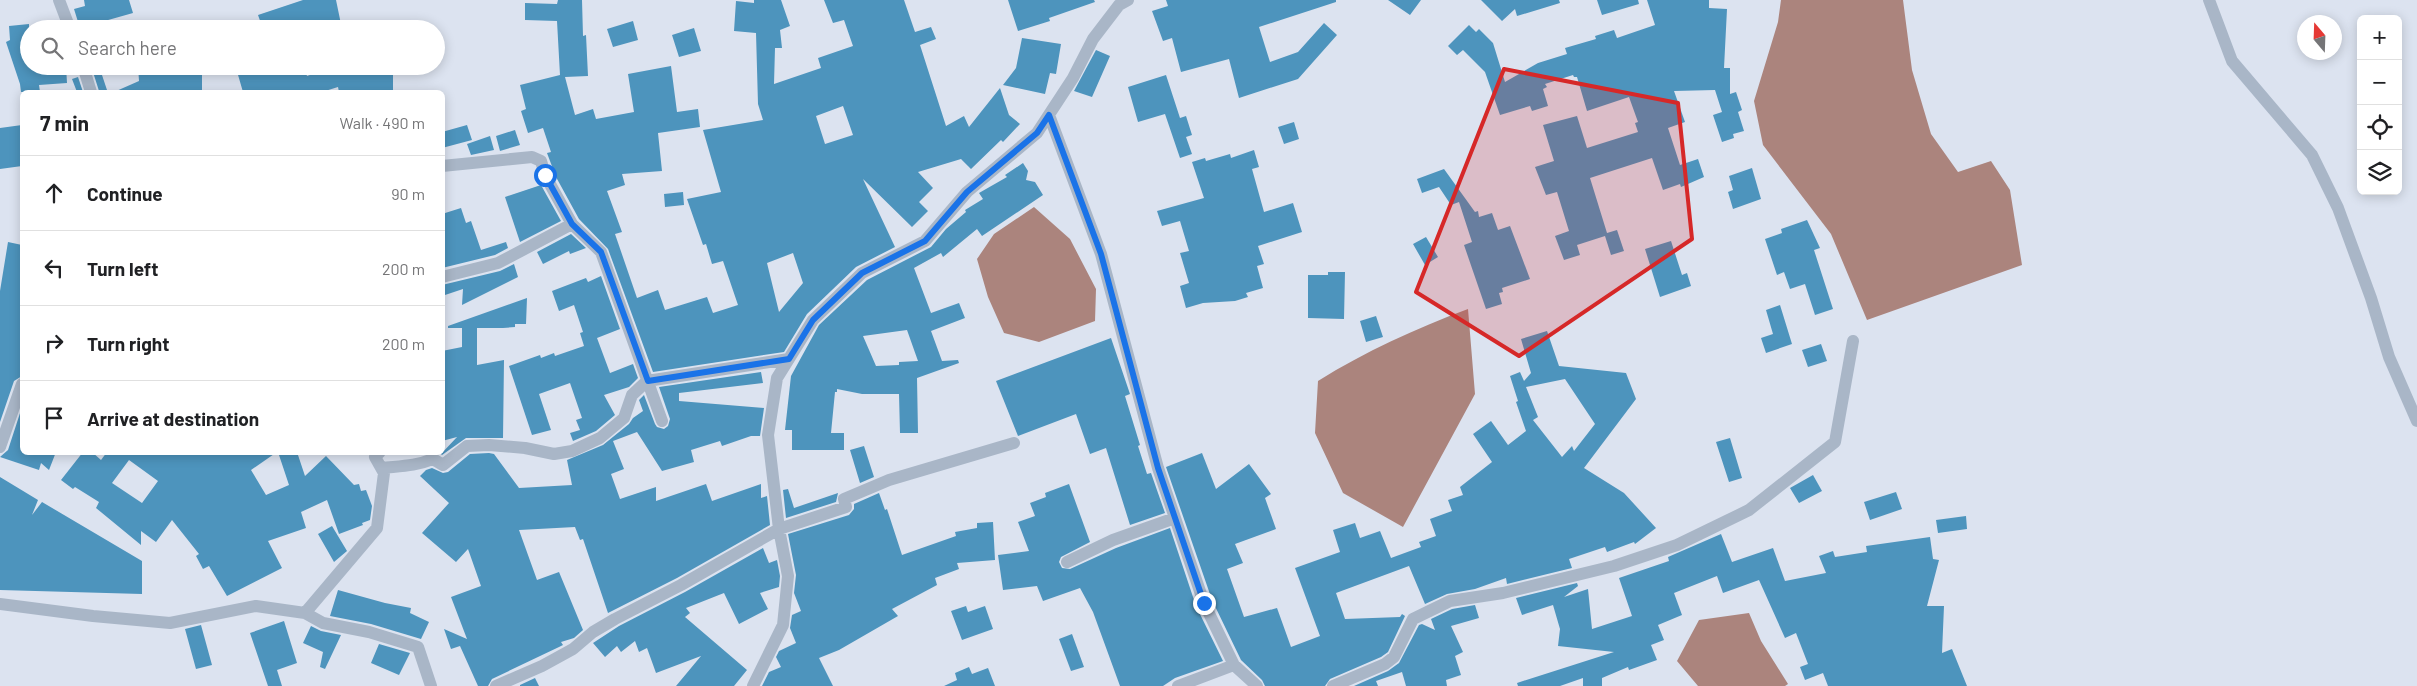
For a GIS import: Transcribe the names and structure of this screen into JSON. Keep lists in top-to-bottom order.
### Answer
{
  "north": "top",
  "page": {
    "map_buttons": ["+", "−"],
    "search": "Search here",
    "heading": ["7 min", "Walk · 490 m"],
    "list": [
      ["Continue", "90 m"],
      ["Turn left", "200 m"],
      ["Turn right", "200 m"],
      "Arrive at destination"
    ]
  }
}
